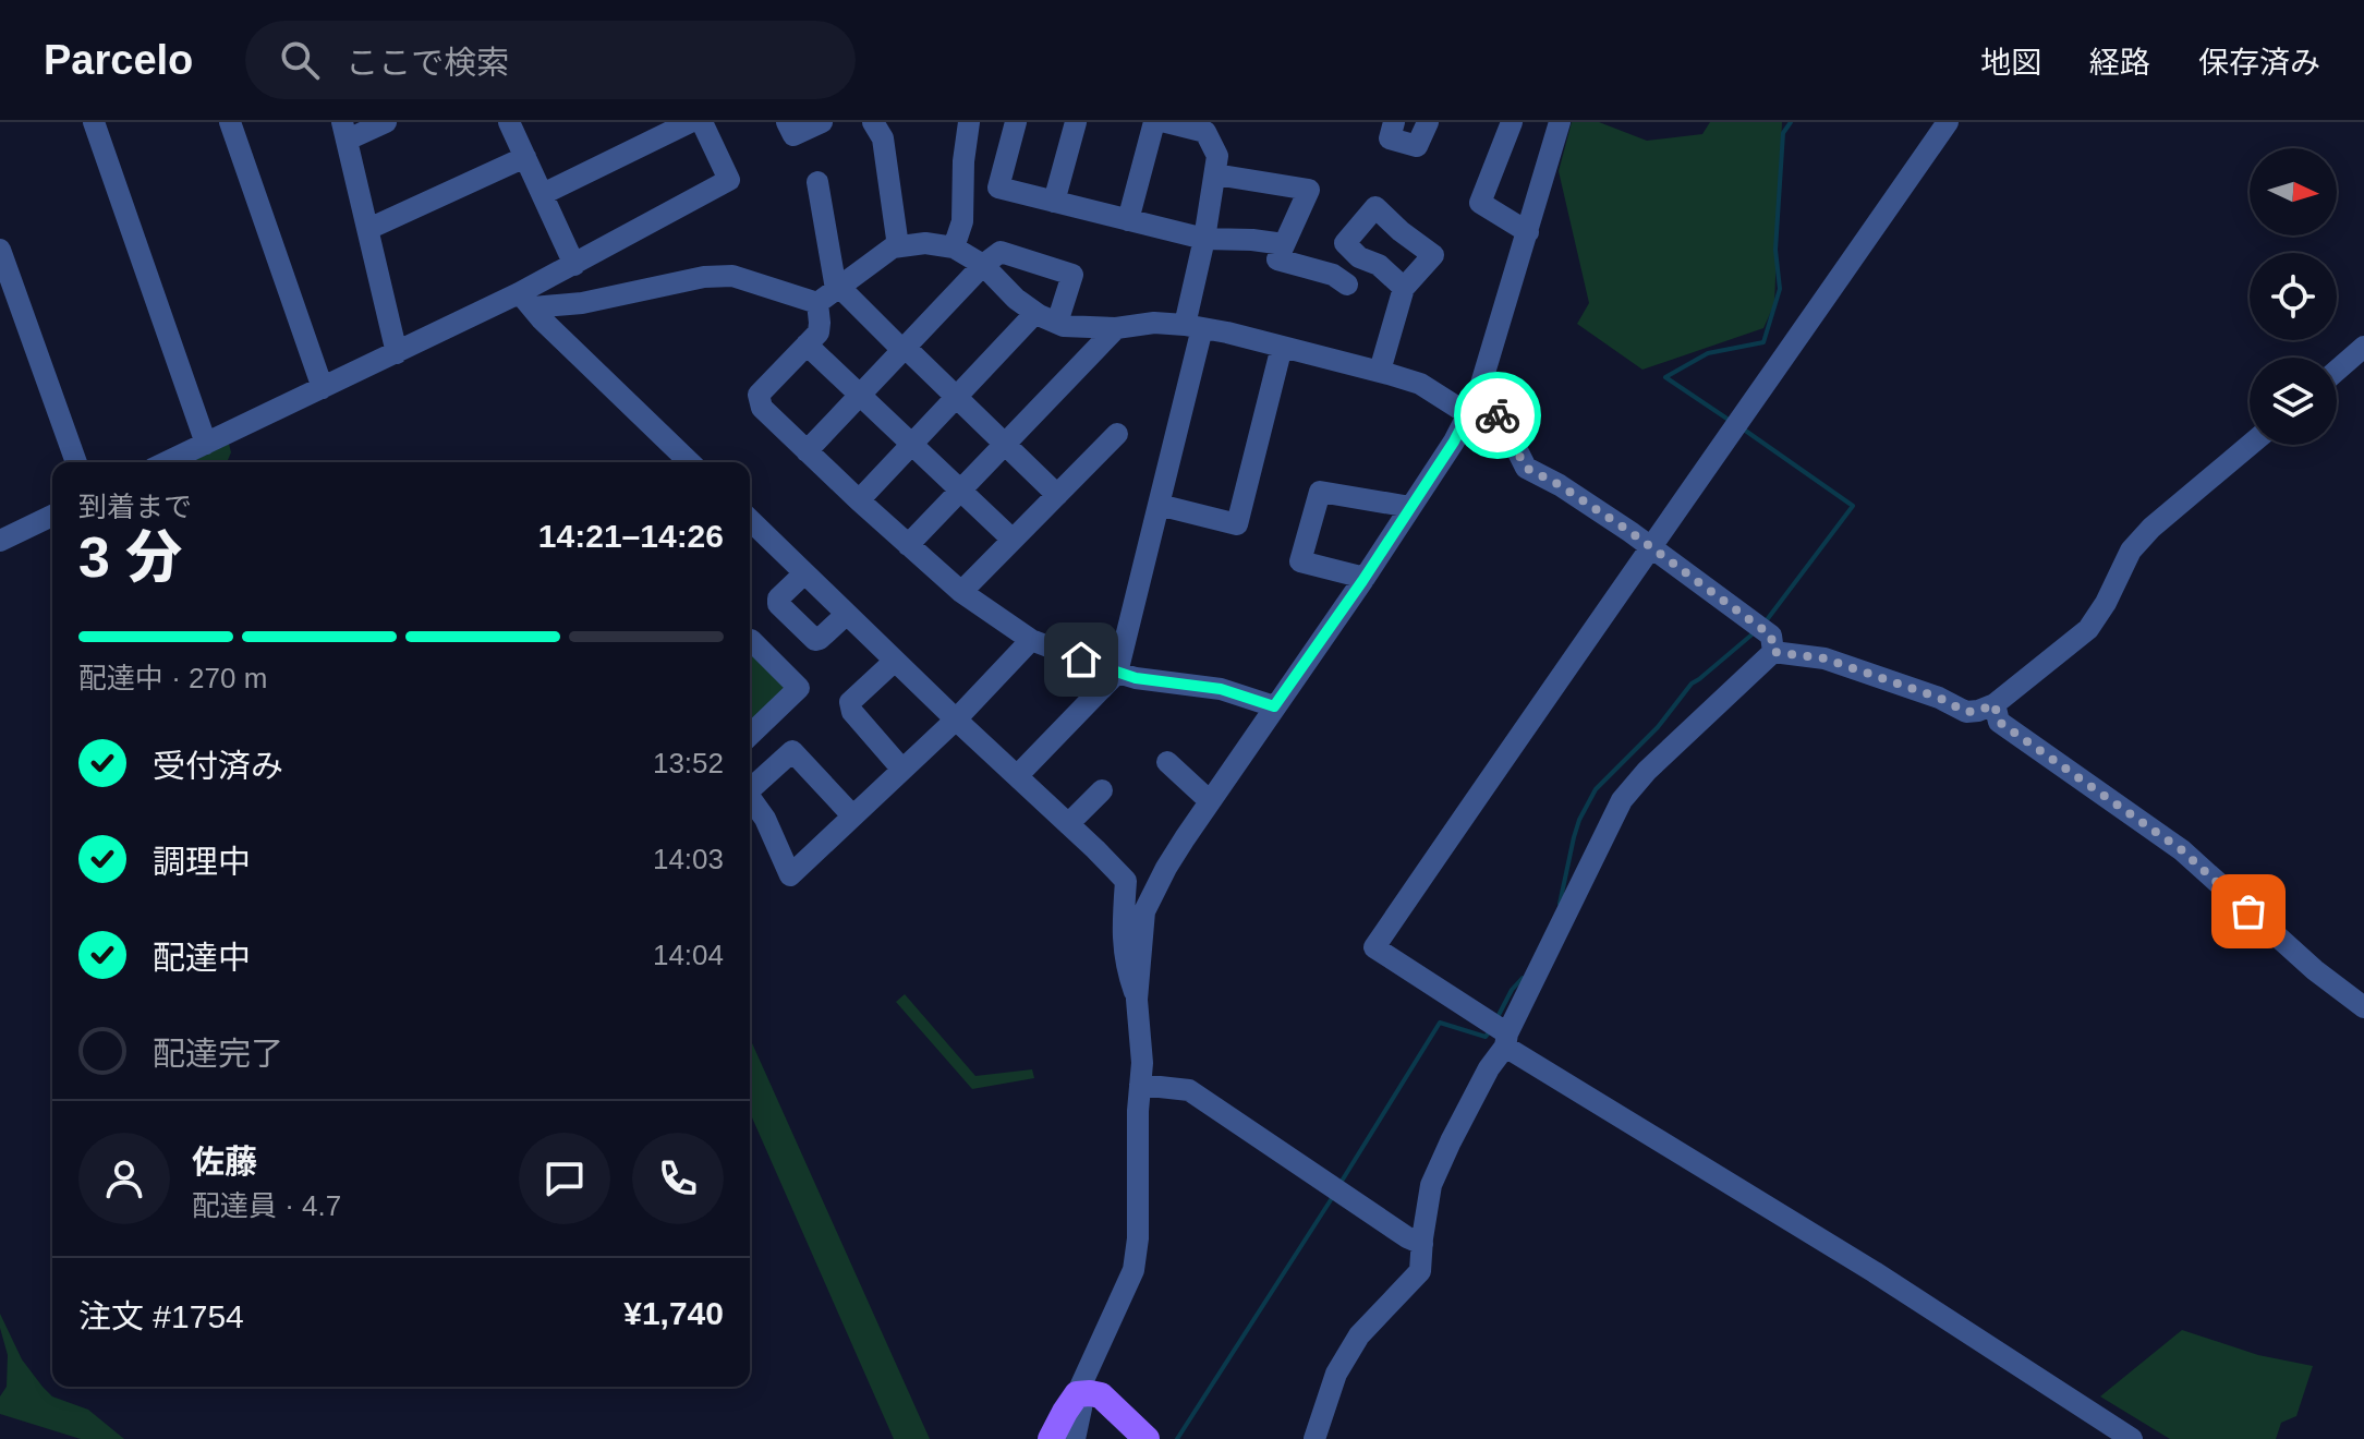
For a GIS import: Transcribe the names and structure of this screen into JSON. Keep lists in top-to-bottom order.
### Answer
{
  "north": "right",
  "page": {
    "header": "Parcelo",
    "search": "ここで検索",
    "nav": ["地図", "経路", "保存済み"],
    "heading": ["3 分", "到着まで", "14:21–14:26"],
    "panel": [
      "佐藤",
      "配達員 · 4.7",
      "注文 #1754",
      "¥1,740"
    ],
    "bar": "配達中 · 270 m",
    "list": [
      ["受付済み", "13:52"],
      ["調理中", "14:03"],
      ["配達中", "14:04"],
      "配達完了"
    ]
  }
}
